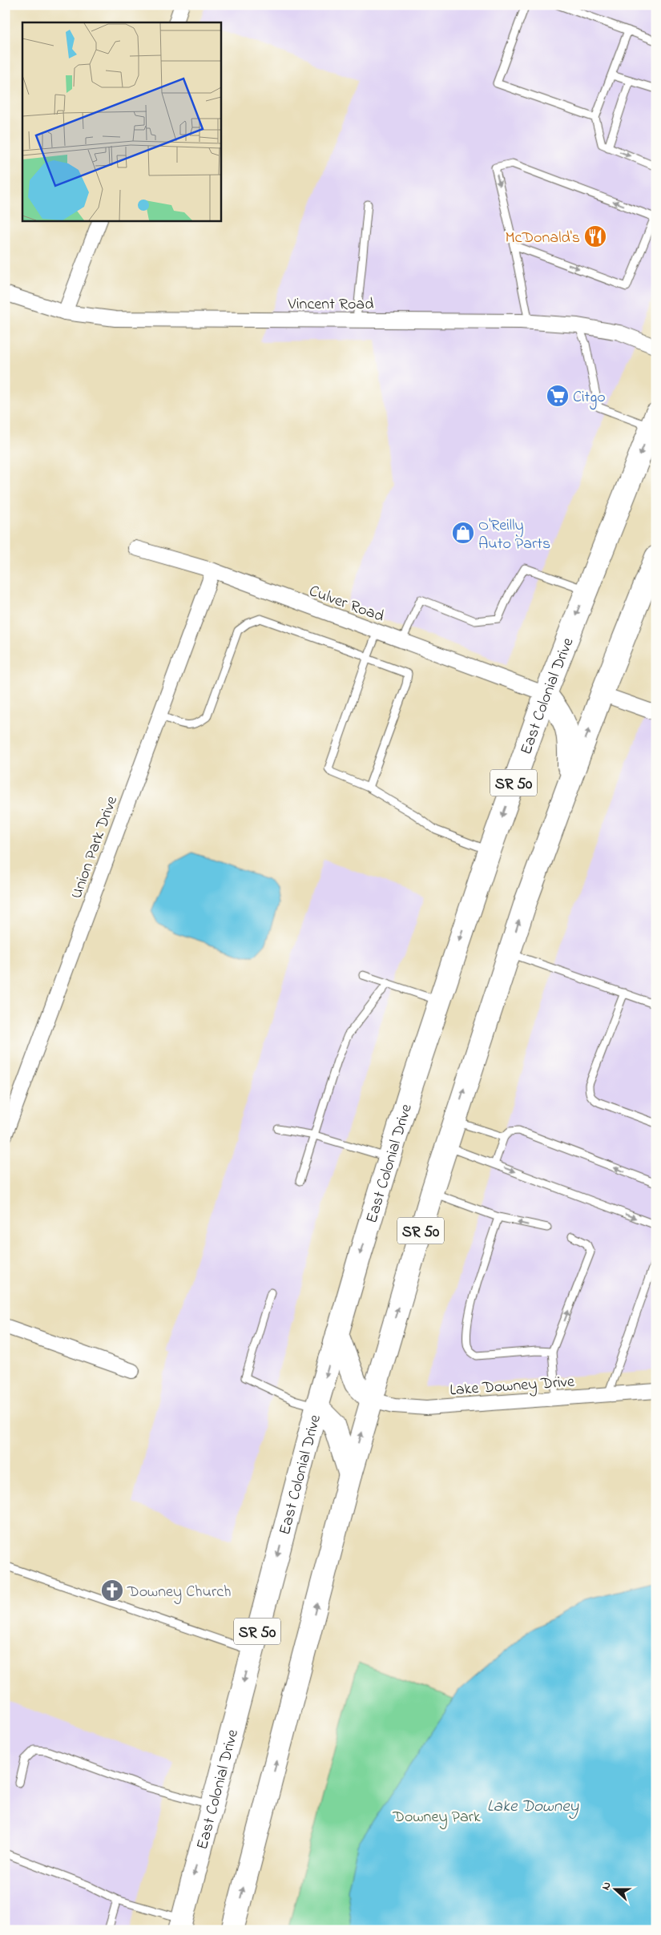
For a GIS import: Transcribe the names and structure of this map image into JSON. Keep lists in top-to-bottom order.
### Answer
{
  "streets": {
    "highway": ["East Colonial Drive", "SR 50"],
    "street": [
      "Vincent Road",
      "Culver Road",
      "Union Park Drive",
      "Lake Downey Drive"
    ]
  },
  "crossings": [
    ["Culver Road", "East Colonial Drive"],
    ["Culver Road", "Union Park Drive"],
    ["SR 50", "Lake Downey Drive"]
  ],
  "water": ["Lake Downey"],
  "parks": ["Downey Park"],
  "places": {
    "restaurant": ["McDonald's"],
    "supermarket": ["Citgo"],
    "shop": ["O'Reilly Auto Parts"],
    "church": ["Downey Church"]
  },
  "north": "left"
}
